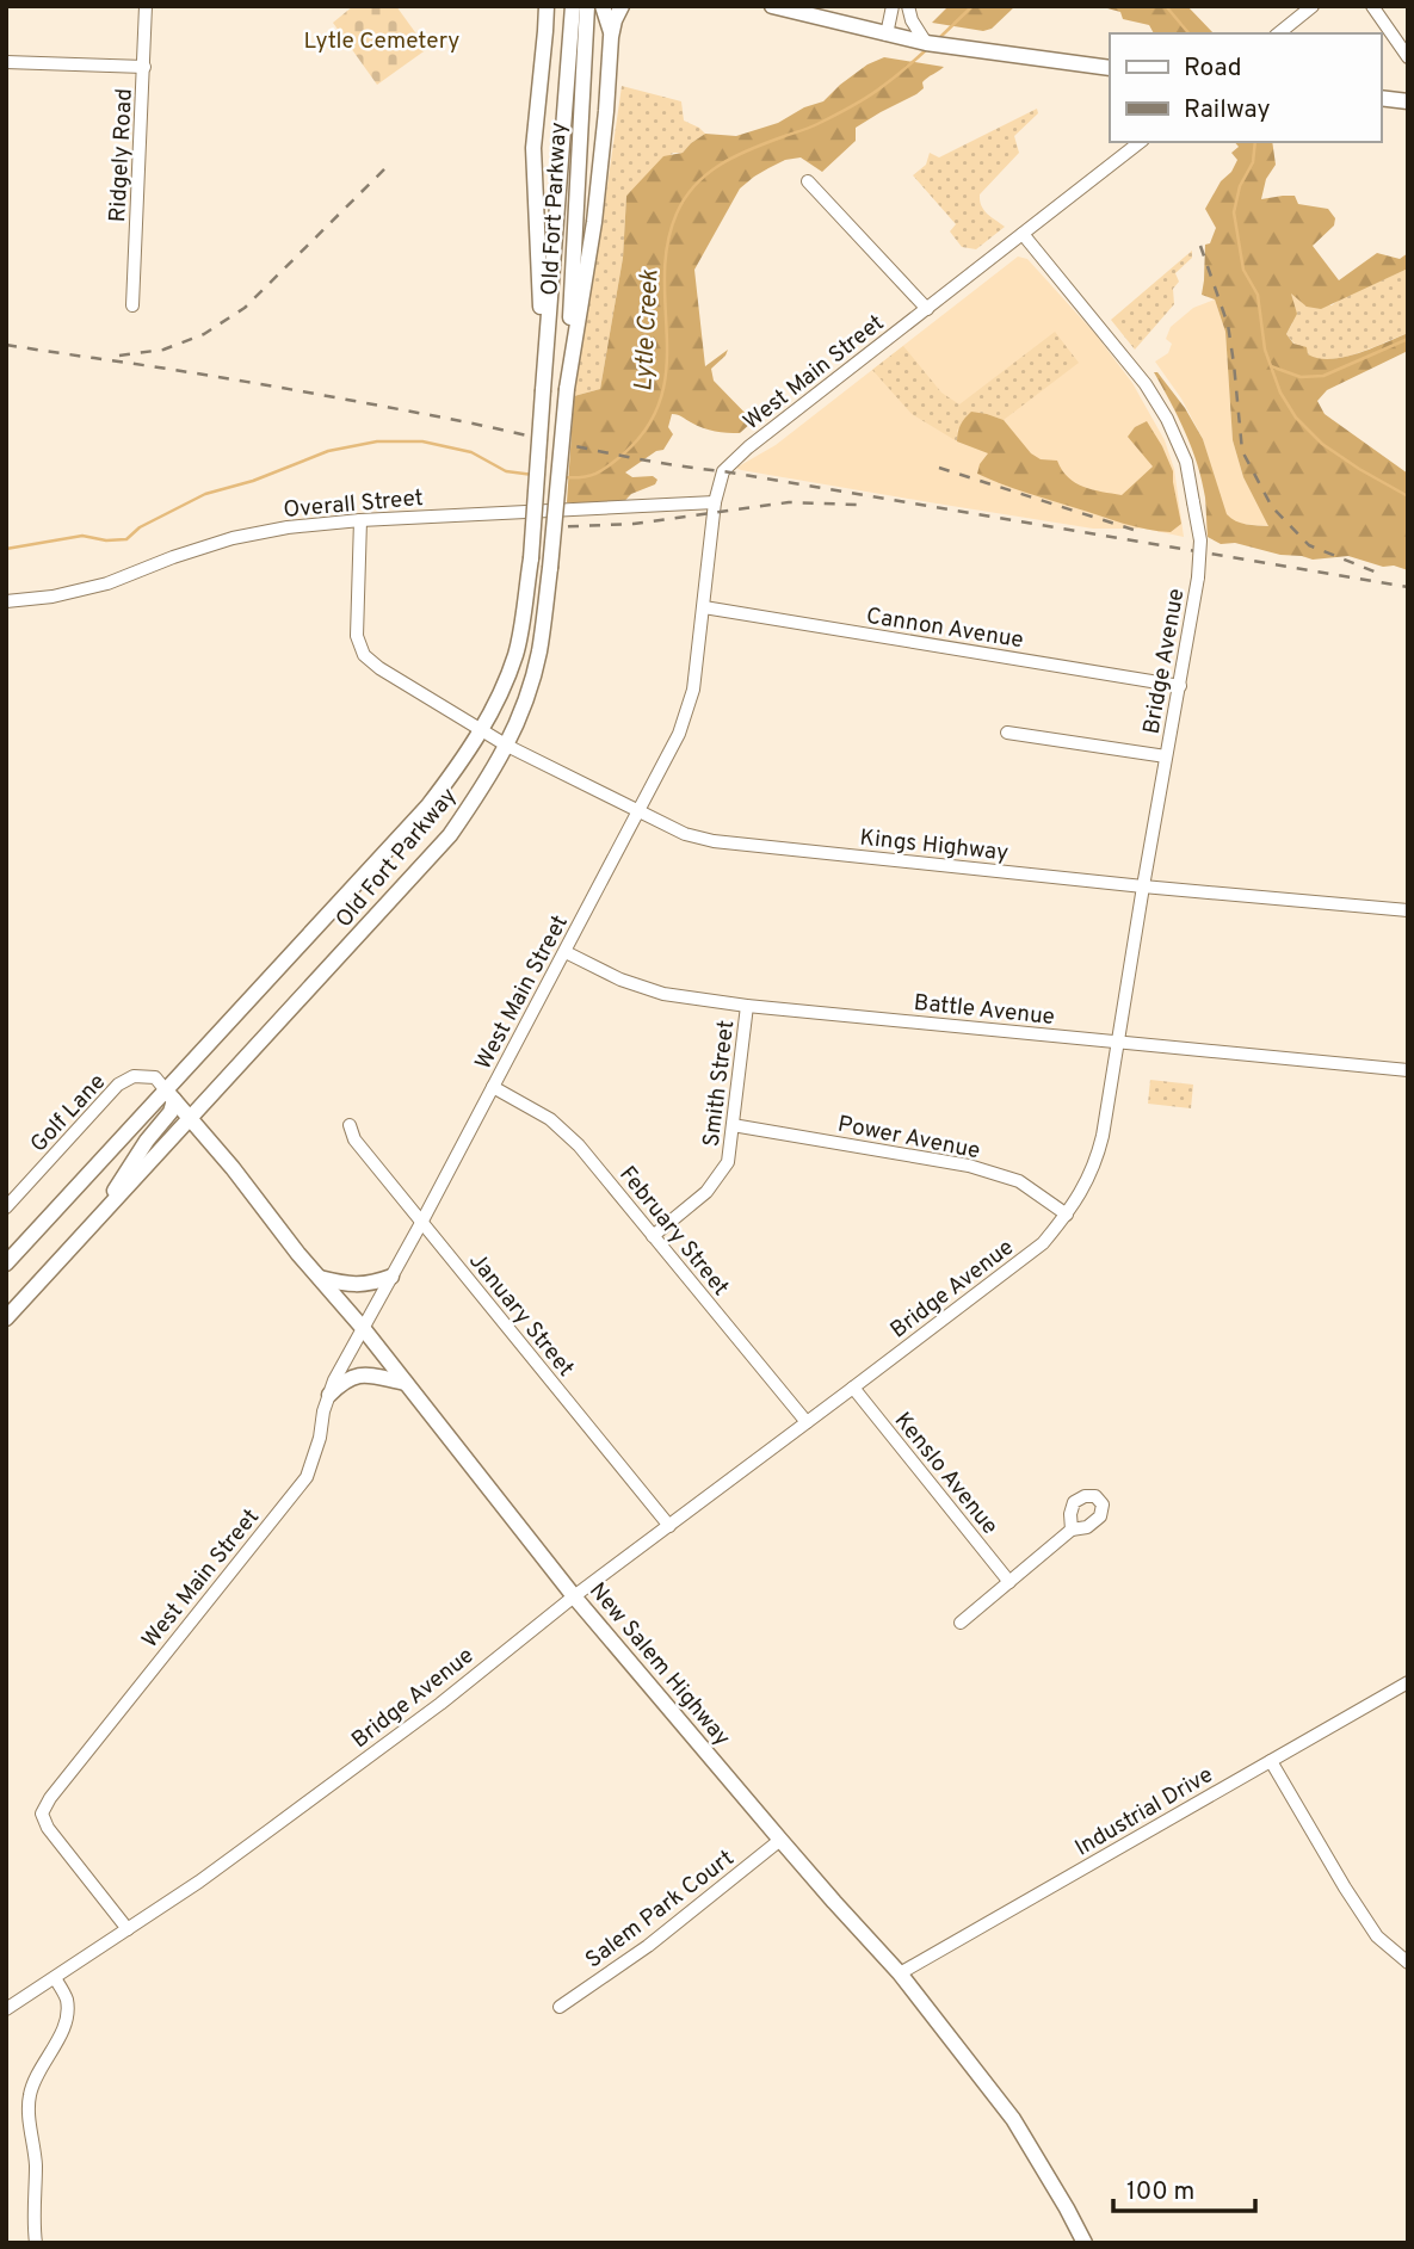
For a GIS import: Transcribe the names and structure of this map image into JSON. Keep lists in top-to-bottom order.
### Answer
{
  "streets": {
    "main road": ["Old Fort Parkway", "New Salem Highway"],
    "street": [
      "Ridgely Road",
      "West Main Street",
      "Overall Street",
      "Cannon Avenue",
      "Bridge Avenue",
      "Kings Highway",
      "Battle Avenue",
      "Smith Street",
      "Golf Lane",
      "Power Avenue",
      "February Street",
      "January Street",
      "Kenslo Avenue",
      "Industrial Drive",
      "Salem Park Court"
    ]
  },
  "crossings": [
    ["Old Fort Parkway", "Kings Highway"],
    ["Old Fort Parkway", "Golf Lane"],
    ["Old Fort Parkway", "New Salem Highway"],
    ["West Main Street", "Overall Street"],
    ["West Main Street", "Cannon Avenue"],
    ["West Main Street", "Bridge Avenue"],
    ["West Main Street", "Kings Highway"],
    ["West Main Street", "Battle Avenue"],
    ["West Main Street", "February Street"],
    ["West Main Street", "January Street"],
    ["West Main Street", "New Salem Highway"],
    ["Overall Street", "Kings Highway"],
    ["Cannon Avenue", "Bridge Avenue"],
    ["Bridge Avenue", "Kings Highway"],
    ["Bridge Avenue", "Battle Avenue"],
    ["Bridge Avenue", "Power Avenue"],
    ["Bridge Avenue", "February Street"],
    ["Bridge Avenue", "January Street"],
    ["Bridge Avenue", "Kenslo Avenue"],
    ["Bridge Avenue", "New Salem Highway"],
    ["Battle Avenue", "Smith Street"],
    ["Smith Street", "Power Avenue"],
    ["Smith Street", "February Street"],
    ["Golf Lane", "New Salem Highway"],
    ["New Salem Highway", "Industrial Drive"],
    ["New Salem Highway", "Salem Park Court"]
  ],
  "water": ["Lytle Creek"],
  "parks": ["Lytle Cemetery"],
  "legend": ["Road", "Railway"],
  "scale_bar": "100 m"
}
